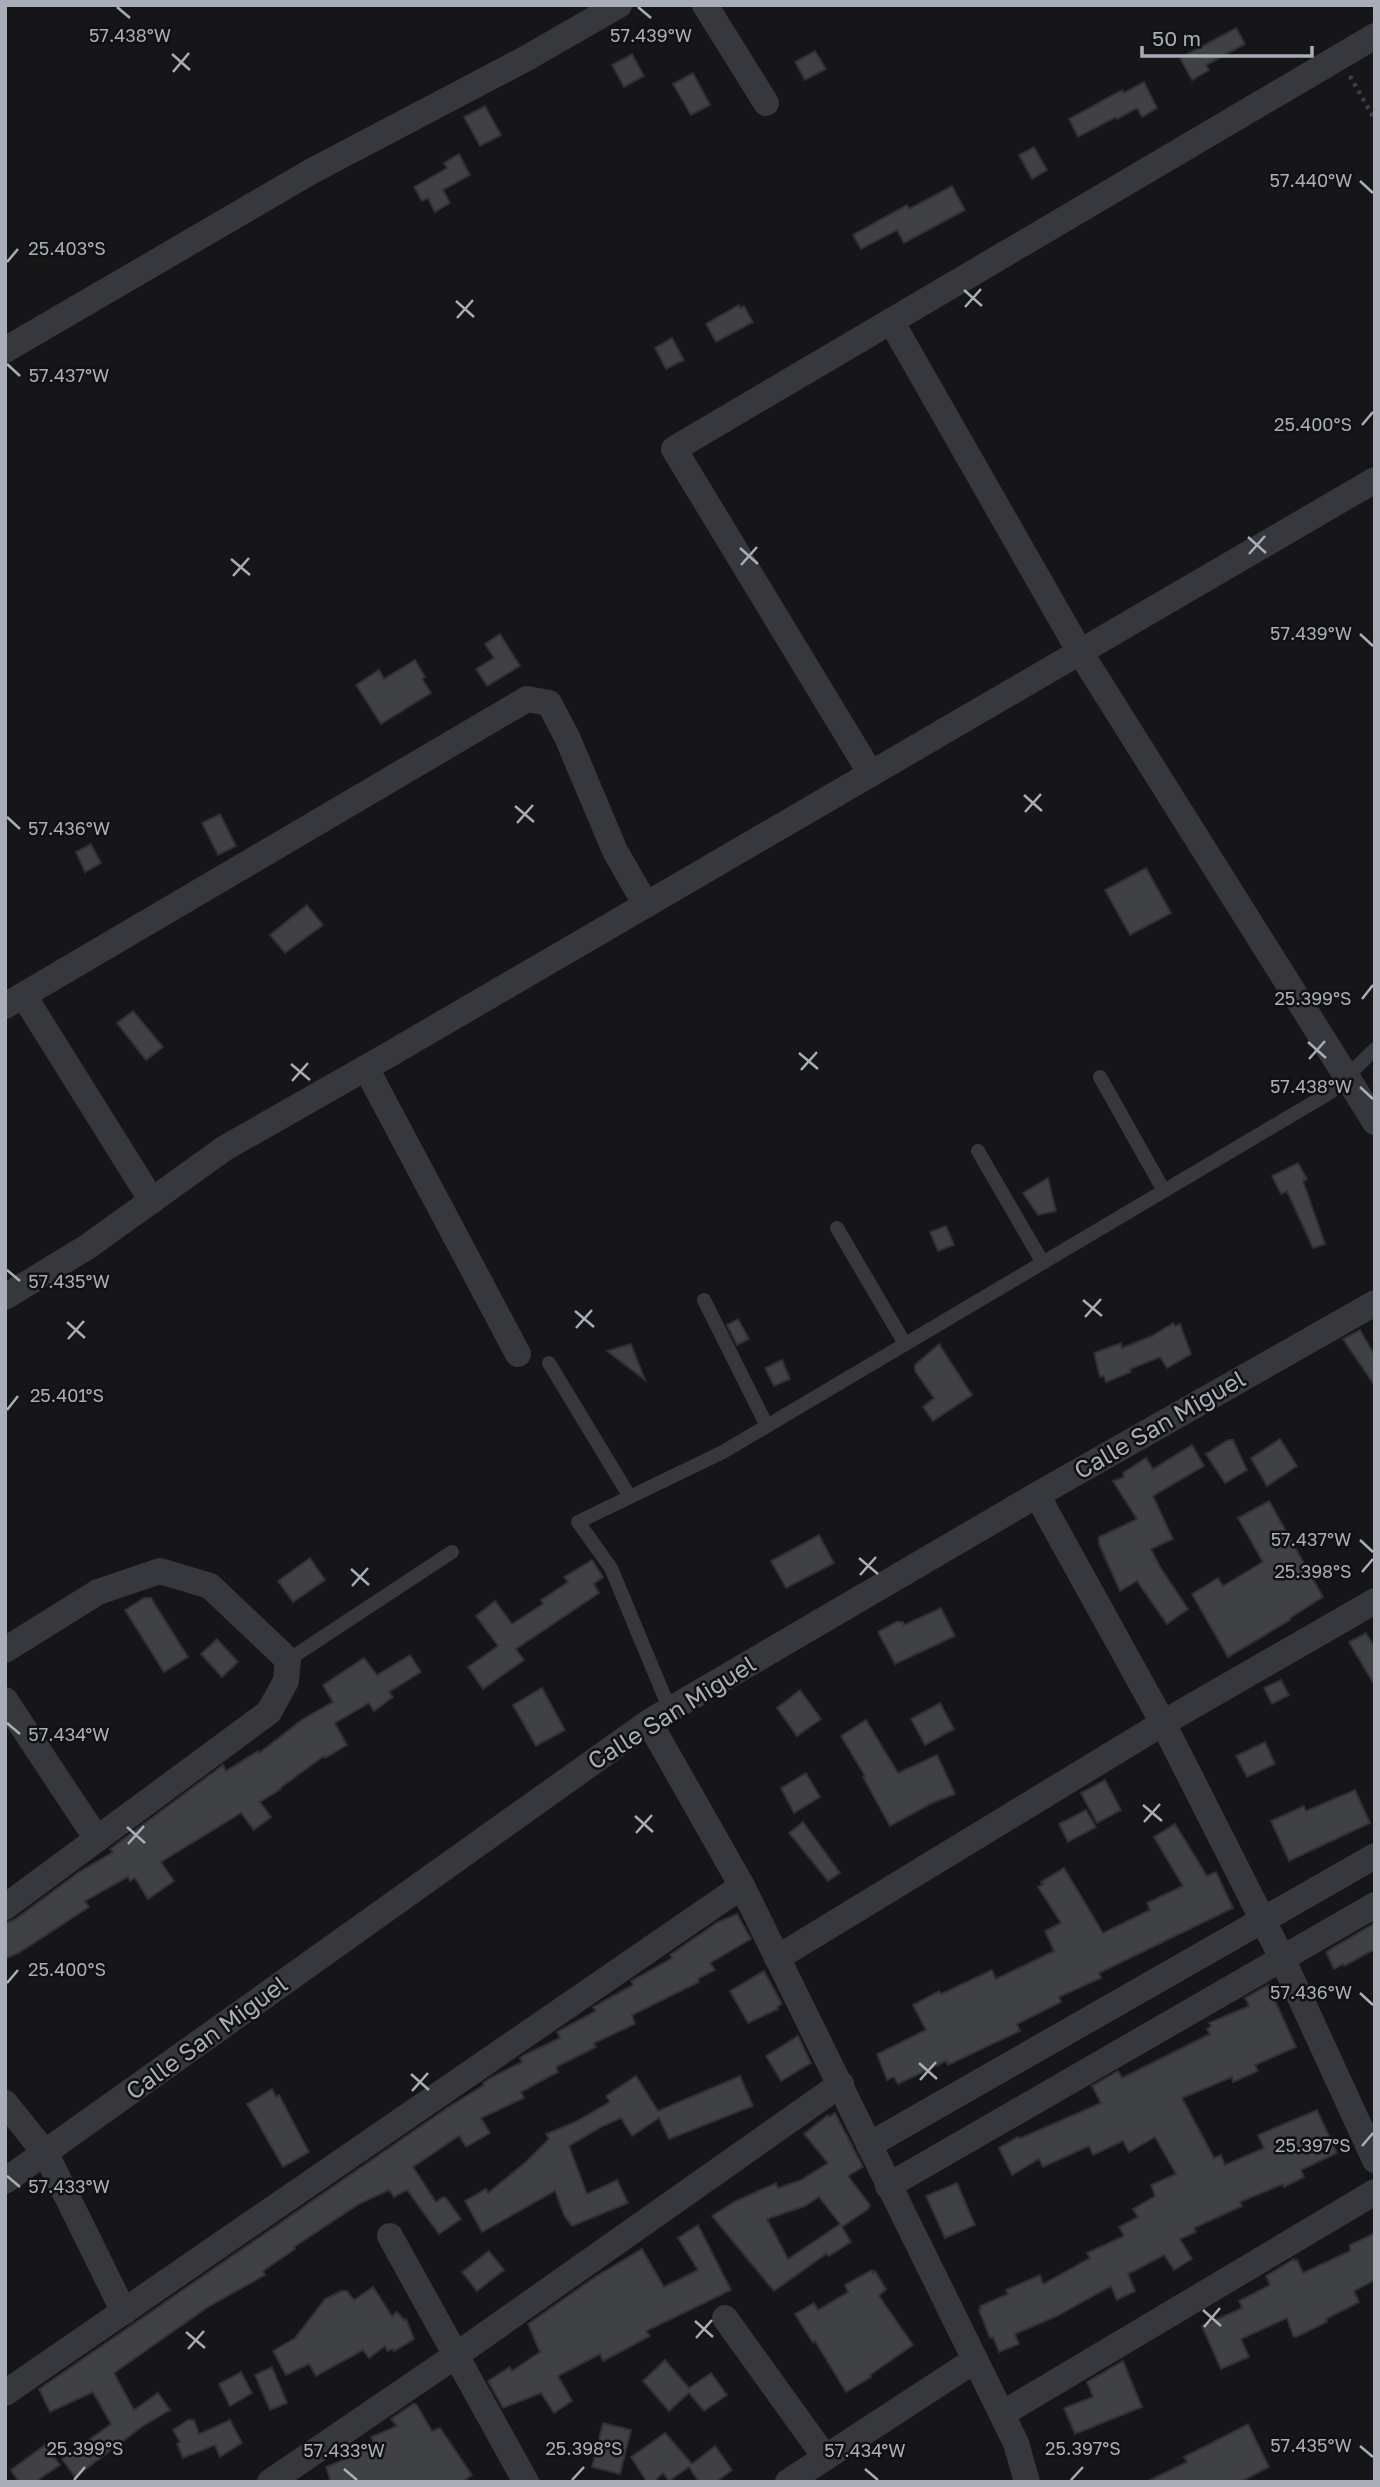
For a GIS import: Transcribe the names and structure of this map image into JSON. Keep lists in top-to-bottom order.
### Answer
{
  "streets": {
    "street": ["Calle San Miguel"]
  },
  "scale_bar": "50 m",
  "coordinates": [
    "57.438°W",
    "57.439°W",
    "57.440°W",
    "25.403°S",
    "57.437°W",
    "25.400°S",
    "57.436°W",
    "25.399°S",
    "57.435°W",
    "25.401°S",
    "25.398°S",
    "57.434°W",
    "25.397°S",
    "57.433°W"
  ]
}
